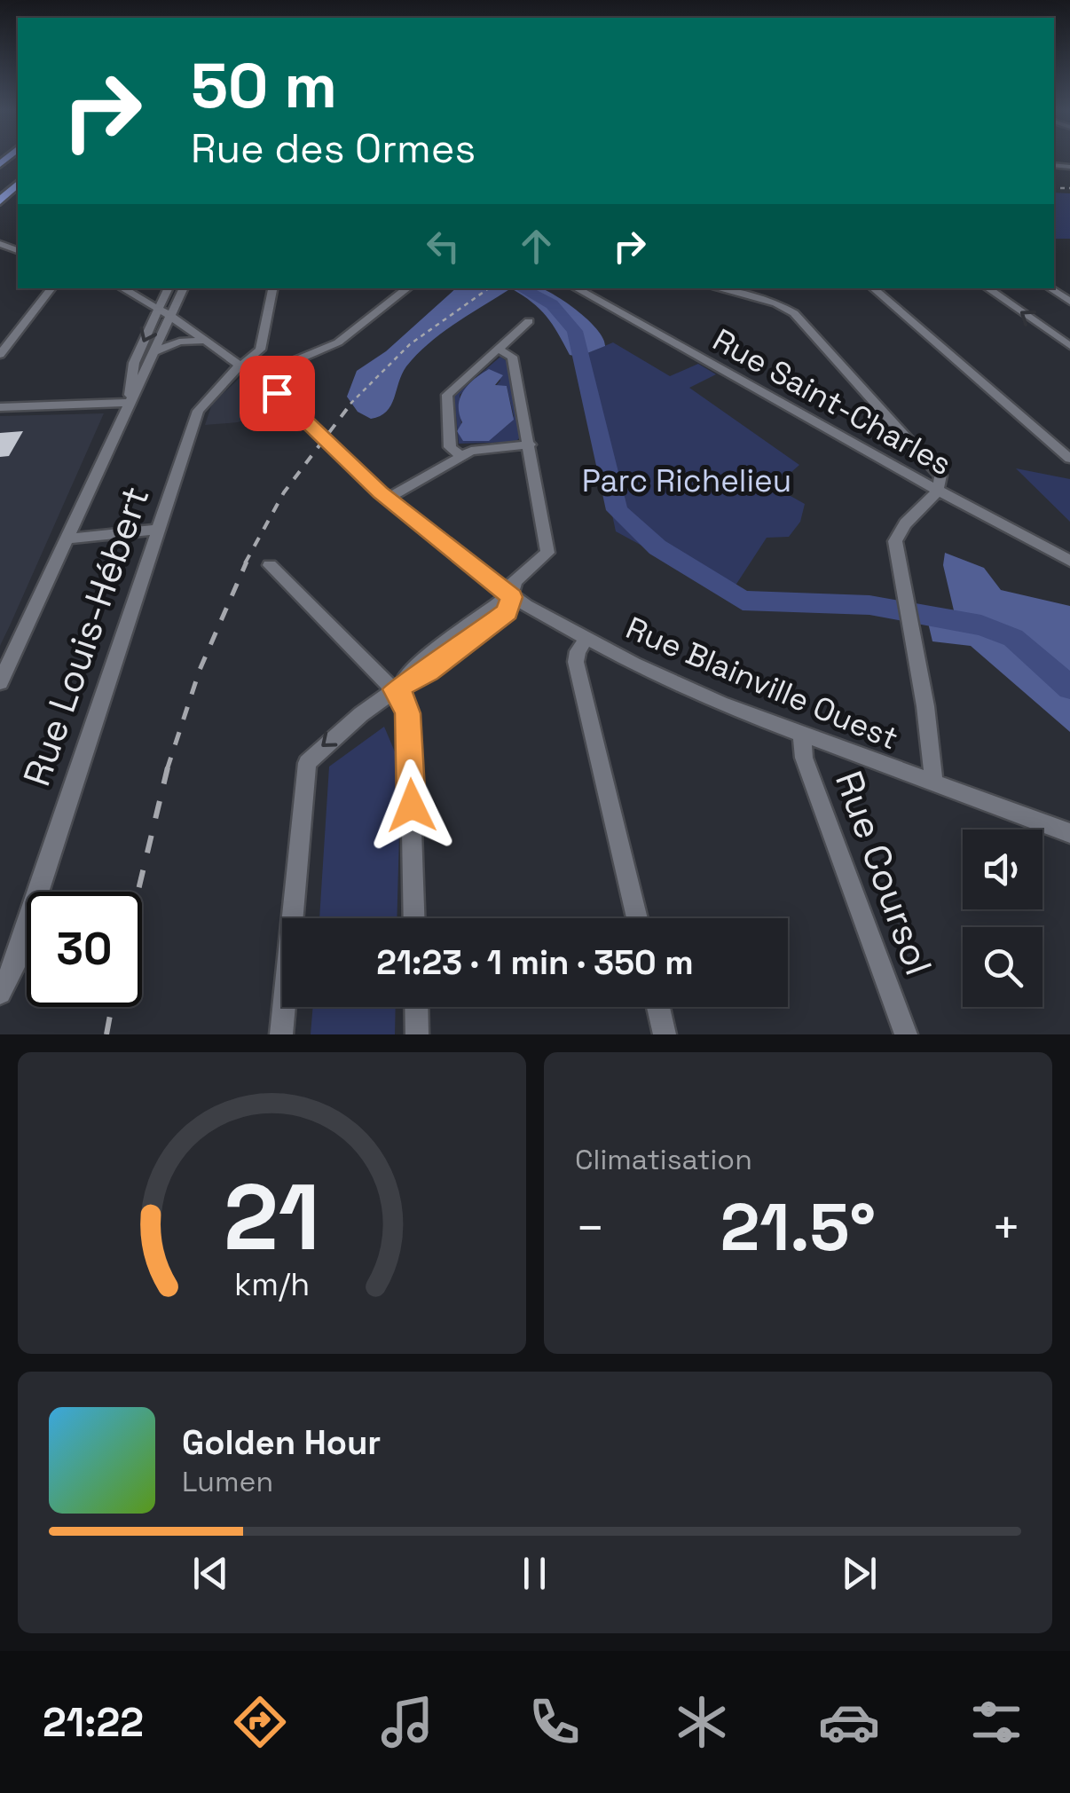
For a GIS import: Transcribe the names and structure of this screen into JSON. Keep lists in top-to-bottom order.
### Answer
{
  "streets": {
    "street": [
      "Rue Saint-Charles",
      "Rue Louis-Hébert",
      "Rue Blainville Ouest",
      "Rue Coursol"
    ]
  },
  "crossings": [
    ["Rue Louis-Hébert", "Rue Blainville Ouest"],
    ["Rue Blainville Ouest", "Rue Coursol"]
  ],
  "parks": ["Parc Richelieu"],
  "page": {
    "turn": ["50 m", "Rue des Ormes"],
    "limit": "30",
    "trip": "21:23 · 1 min · 350 m",
    "tile": "Climatisation",
    "heat": ["−", "21.5°", "+"],
    "song": ["Golden Hour", "Lumen"],
    "tabs": "21:22",
    "gauge": ["21", "km/h"]
  }
}
